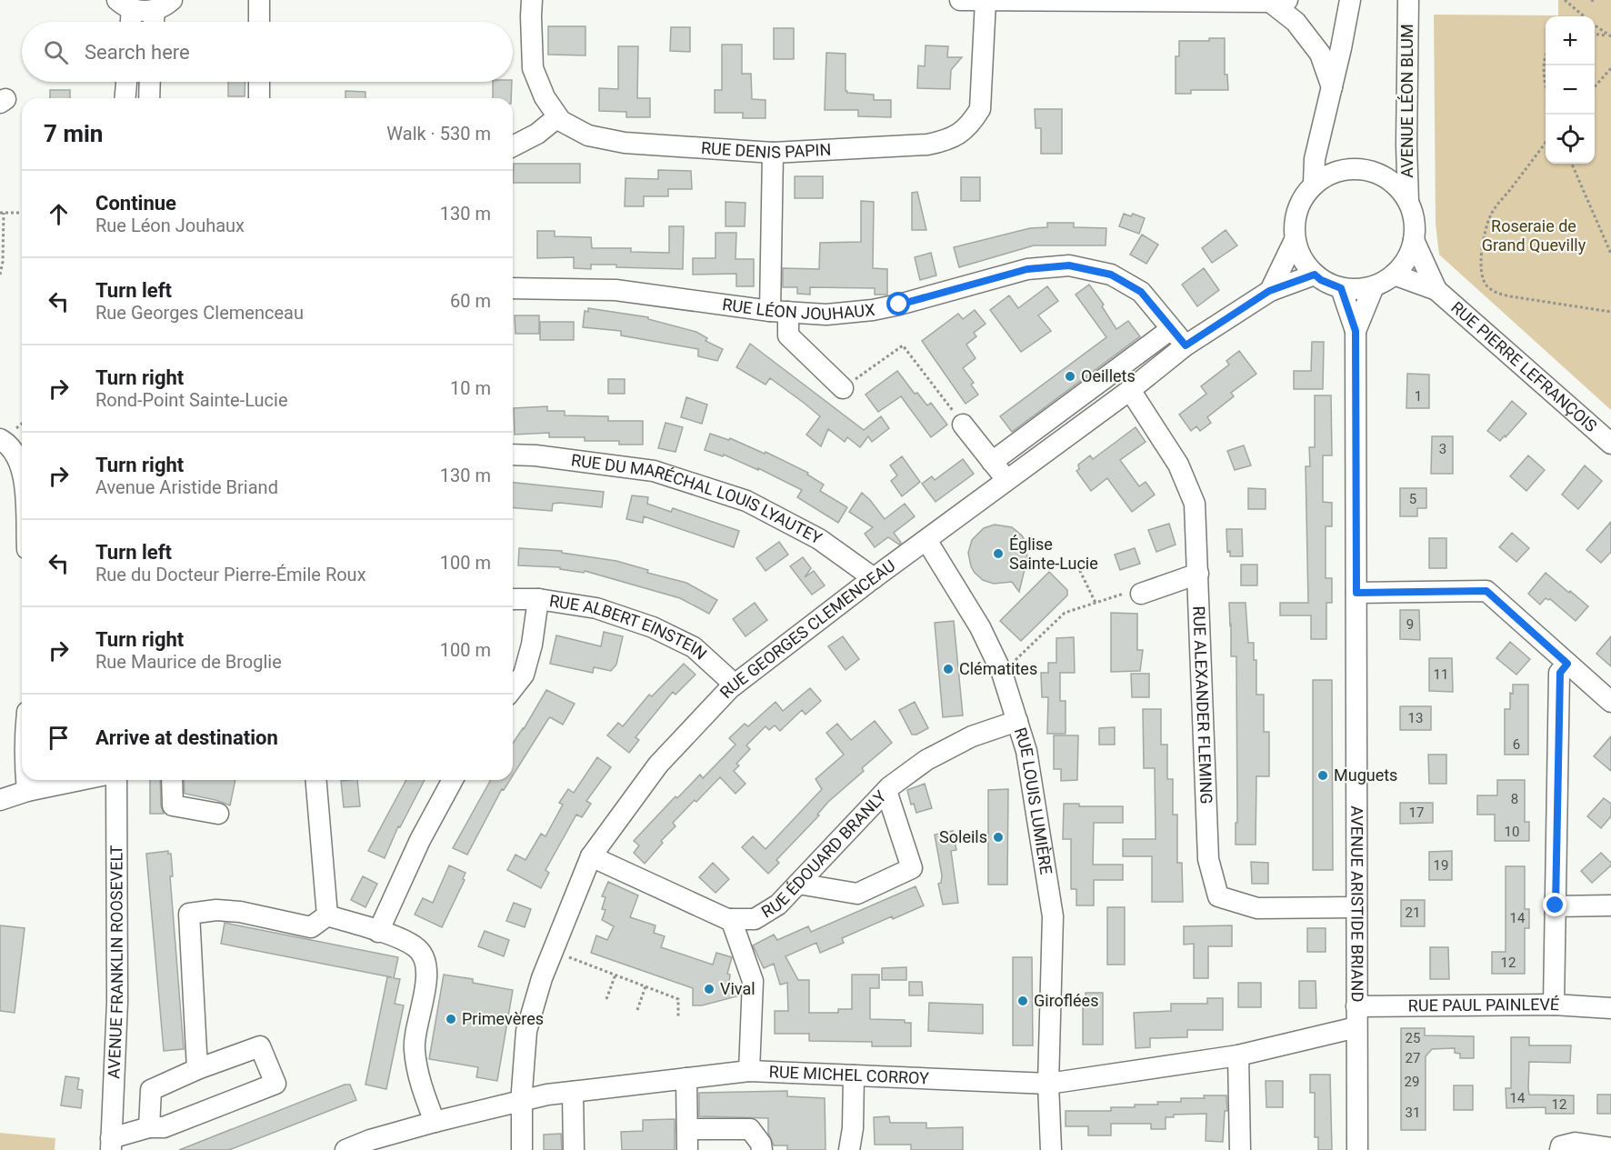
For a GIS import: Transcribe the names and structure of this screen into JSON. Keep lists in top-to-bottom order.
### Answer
{
  "streets": {
    "street": [
      "AVENUE LÉON BLUM",
      "RUE DENIS PAPIN",
      "RUE LÉON JOUHAUX",
      "RUE PIERRE LEFRANÇOIS",
      "RUE DU MARÉCHAL LOUIS LYAUTEY",
      "RUE GEORGES CLEMENCEAU",
      "RUE ALBERT EINSTEIN",
      "RUE ALEXANDER FLEMING",
      "RUE LOUIS LUMIÈRE",
      "RUE ÉDOUARD BRANLY",
      "AVENUE ARISTIDE BRIAND",
      "AVENUE FRANKLIN ROOSEVELT",
      "RUE PAUL PAINLEVÉ",
      "RUE MICHEL CORROY"
    ]
  },
  "crossings": [
    ["AVENUE LÉON BLUM", "RUE PIERRE LEFRANÇOIS"],
    ["AVENUE LÉON BLUM", "RUE GEORGES CLEMENCEAU"],
    ["AVENUE LÉON BLUM", "AVENUE ARISTIDE BRIAND"],
    ["RUE LÉON JOUHAUX", "RUE GEORGES CLEMENCEAU"],
    ["RUE PIERRE LEFRANÇOIS", "RUE GEORGES CLEMENCEAU"],
    ["RUE PIERRE LEFRANÇOIS", "AVENUE ARISTIDE BRIAND"],
    ["RUE DU MARÉCHAL LOUIS LYAUTEY", "RUE GEORGES CLEMENCEAU"],
    ["RUE GEORGES CLEMENCEAU", "RUE ALBERT EINSTEIN"],
    ["RUE GEORGES CLEMENCEAU", "RUE ALEXANDER FLEMING"],
    ["RUE GEORGES CLEMENCEAU", "RUE LOUIS LUMIÈRE"],
    ["RUE GEORGES CLEMENCEAU", "RUE ÉDOUARD BRANLY"],
    ["RUE GEORGES CLEMENCEAU", "AVENUE ARISTIDE BRIAND"],
    ["RUE GEORGES CLEMENCEAU", "RUE MICHEL CORROY"],
    ["RUE ALEXANDER FLEMING", "AVENUE ARISTIDE BRIAND"],
    ["RUE LOUIS LUMIÈRE", "RUE ÉDOUARD BRANLY"],
    ["RUE LOUIS LUMIÈRE", "RUE MICHEL CORROY"],
    ["AVENUE ARISTIDE BRIAND", "RUE PAUL PAINLEVÉ"],
    ["AVENUE ARISTIDE BRIAND", "RUE MICHEL CORROY"]
  ],
  "parks": ["Roseraie de Grand Quevilly"],
  "places": [
    "Oeillets",
    "Église Sainte-Lucie",
    "Clématites",
    "Muguets",
    "Soleils",
    "Vival",
    "Giroflées",
    "Primevères"
  ],
  "house_numbers": [
    "1",
    "3",
    "5",
    "9",
    "11",
    "13",
    "6",
    "8",
    "17",
    "10",
    "19",
    "21",
    "14",
    "12",
    "25",
    "27",
    "29",
    "14",
    "12",
    "31"
  ],
  "page": {
    "map_buttons": ["+", "−"],
    "search": "Search here",
    "heading": ["7 min", "Walk · 530 m"],
    "list": [
      ["Continue", "Rue Léon Jouhaux", "130 m"],
      ["Turn left", "Rue Georges Clemenceau", "60 m"],
      ["Turn right", "Rond-Point Sainte-Lucie", "10 m"],
      ["Turn right", "Avenue Aristide Briand", "130 m"],
      ["Turn left", "Rue du Docteur Pierre-Émile Roux", "100 m"],
      ["Turn right", "Rue Maurice de Broglie", "100 m"],
      "Arrive at destination"
    ]
  }
}
